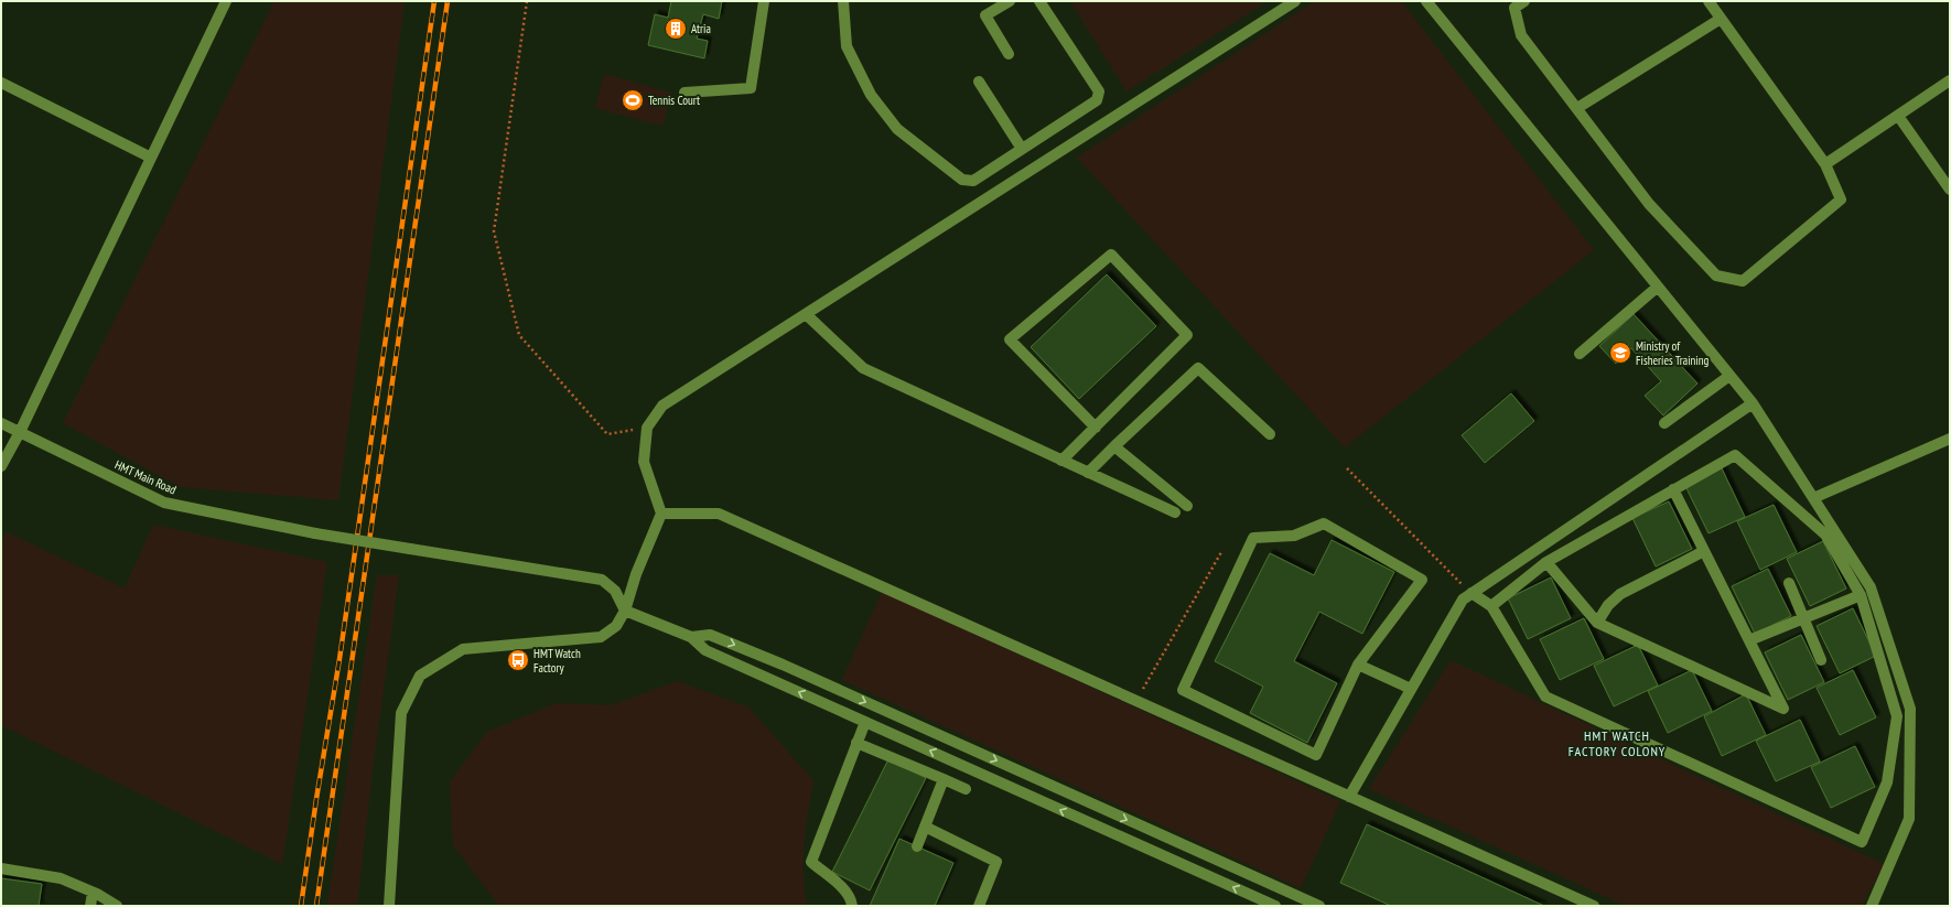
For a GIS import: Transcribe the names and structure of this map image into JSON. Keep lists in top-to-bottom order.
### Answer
{
  "streets": {
    "street": ["HMT Main Road"]
  },
  "districts": ["HMT WATCH FACTORY COLONY"],
  "places": {
    "building": ["Atria"],
    "sports": ["Tennis Court"],
    "school or university": ["Ministry of Fisheries Training"],
    "bus stop": ["HMT Watch Factory"]
  }
}
